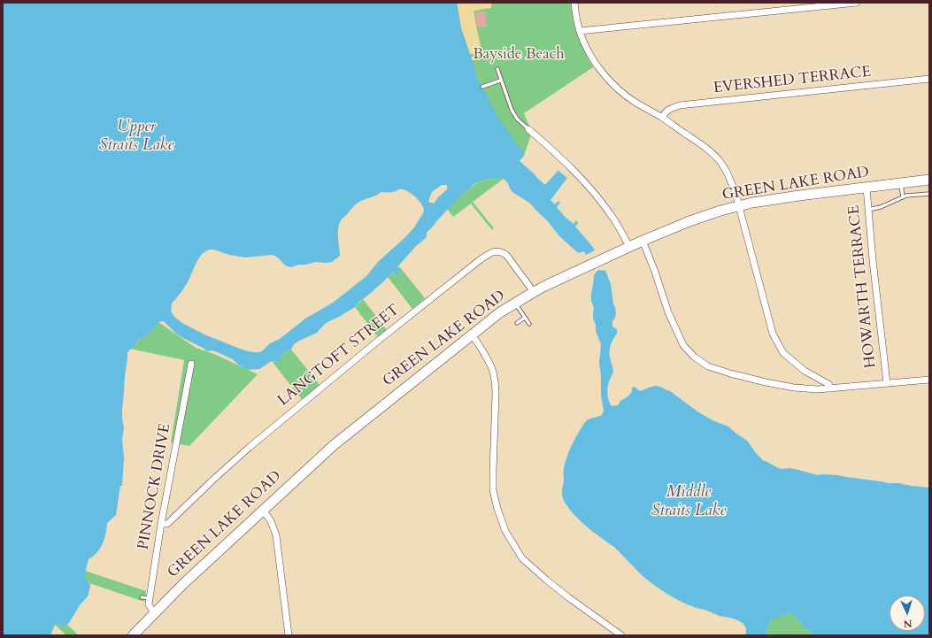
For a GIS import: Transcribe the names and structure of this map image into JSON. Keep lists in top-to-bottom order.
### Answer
{
  "streets": {
    "street": [
      "EVERSHED TERRACE",
      "GREEN LAKE ROAD",
      "HOWARTH TERRACE",
      "LANGTOFT STREET",
      "PINNOCK DRIVE"
    ]
  },
  "crossings": [
    ["GREEN LAKE ROAD", "HOWARTH TERRACE"],
    ["GREEN LAKE ROAD", "LANGTOFT STREET"],
    ["GREEN LAKE ROAD", "PINNOCK DRIVE"],
    ["LANGTOFT STREET", "PINNOCK DRIVE"]
  ],
  "water": ["Upper Straits Lake", "Middle Straits Lake"],
  "parks": ["Bayside Beach"],
  "north": "bottom"
}
